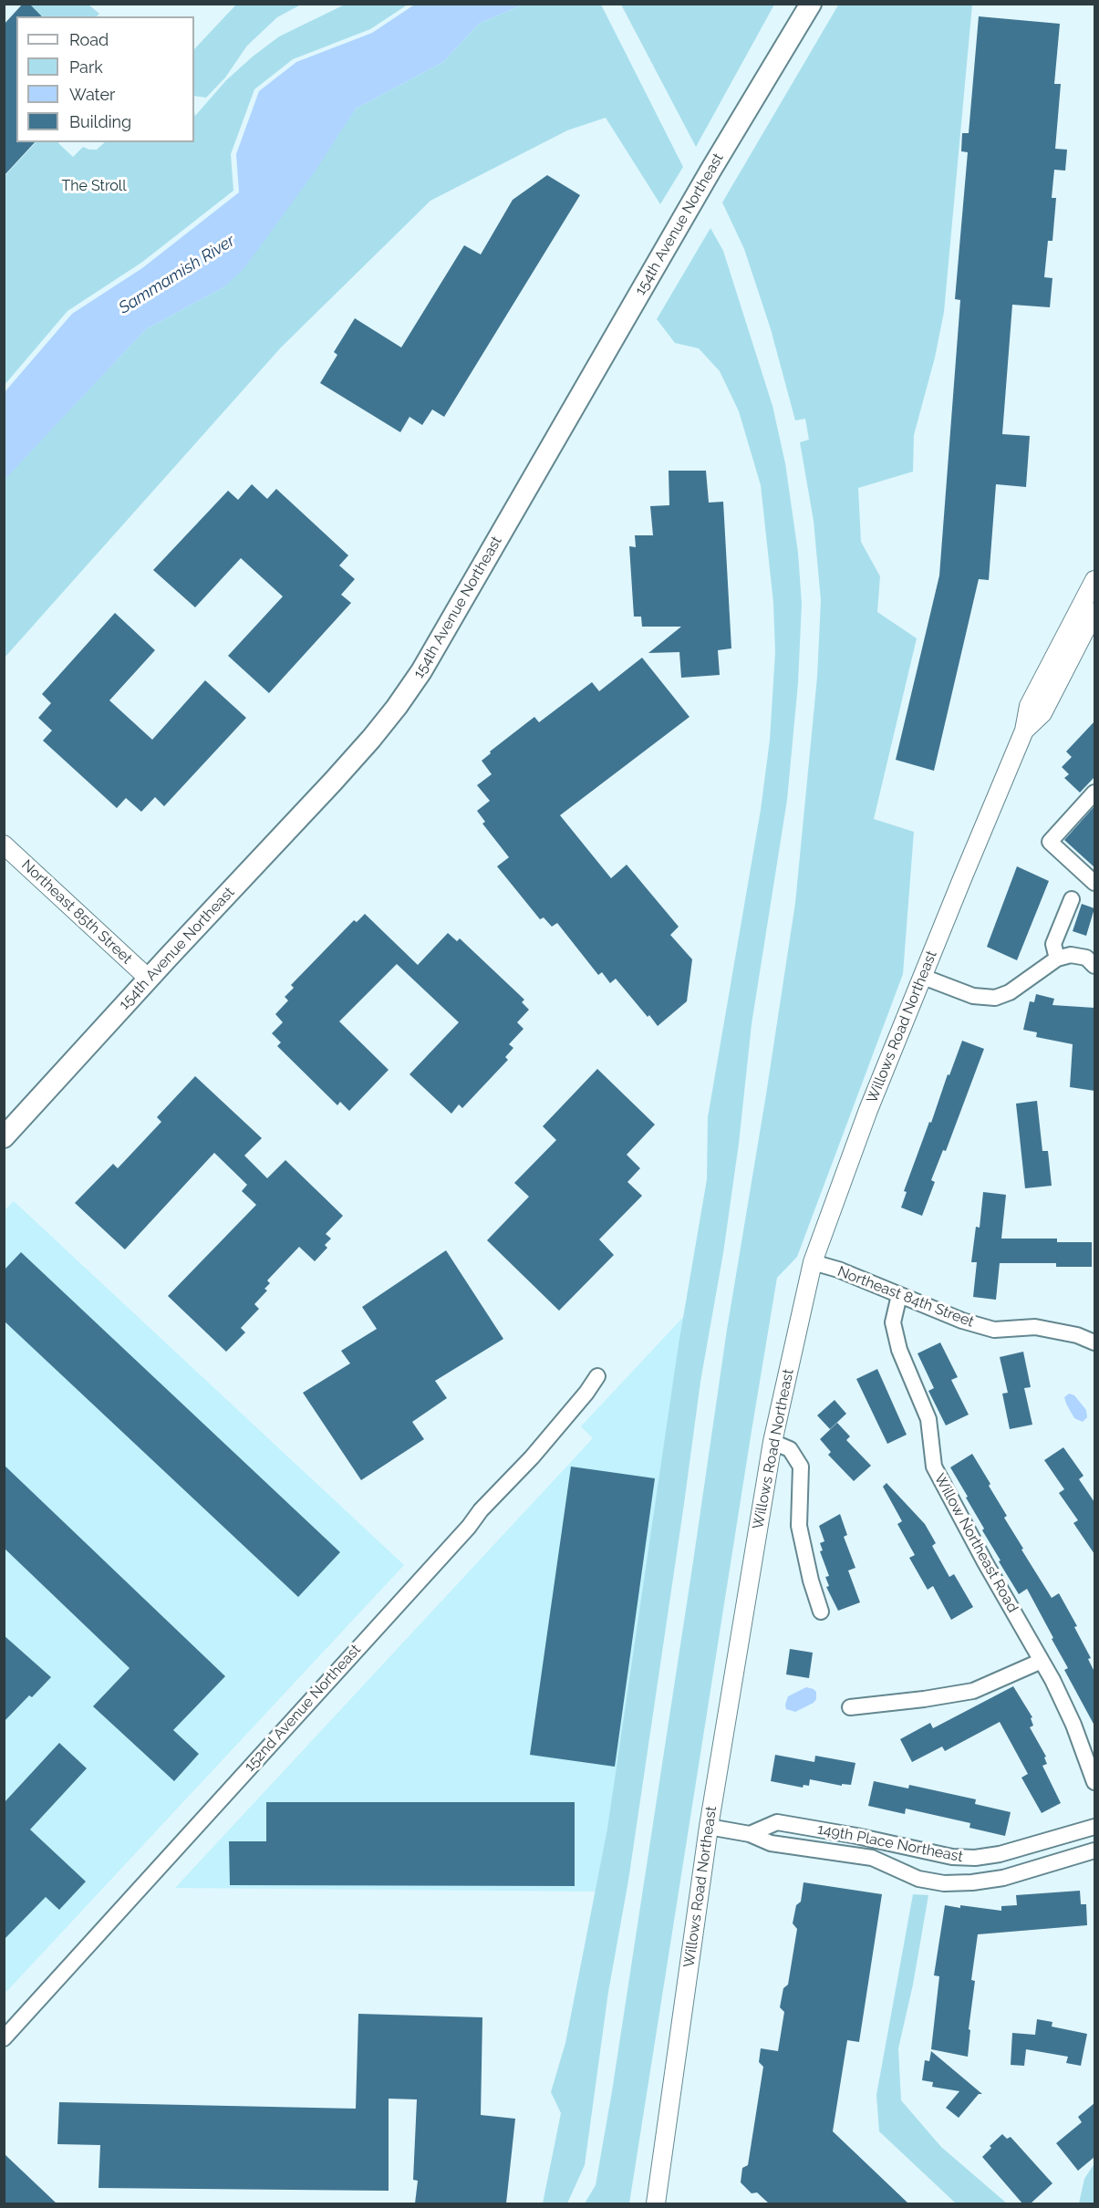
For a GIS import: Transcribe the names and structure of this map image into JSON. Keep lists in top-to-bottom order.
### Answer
{
  "streets": {
    "main road": ["154th Avenue Northeast"],
    "street": [
      "Northeast 85th Street",
      "Willows Road Northeast",
      "Northeast 84th Street",
      "Willow Northeast Road",
      "152nd Avenue Northeast",
      "149th Place Northeast"
    ]
  },
  "crossings": [
    ["154th Avenue Northeast", "Northeast 85th Street"],
    ["Willows Road Northeast", "Northeast 84th Street"],
    ["Willows Road Northeast", "149th Place Northeast"],
    ["Northeast 84th Street", "Willow Northeast Road"]
  ],
  "water": ["Sammamish River"],
  "parks": ["The Stroll"],
  "legend": [
    "Road",
    "Park",
    "Water",
    "Building"
  ]
}
